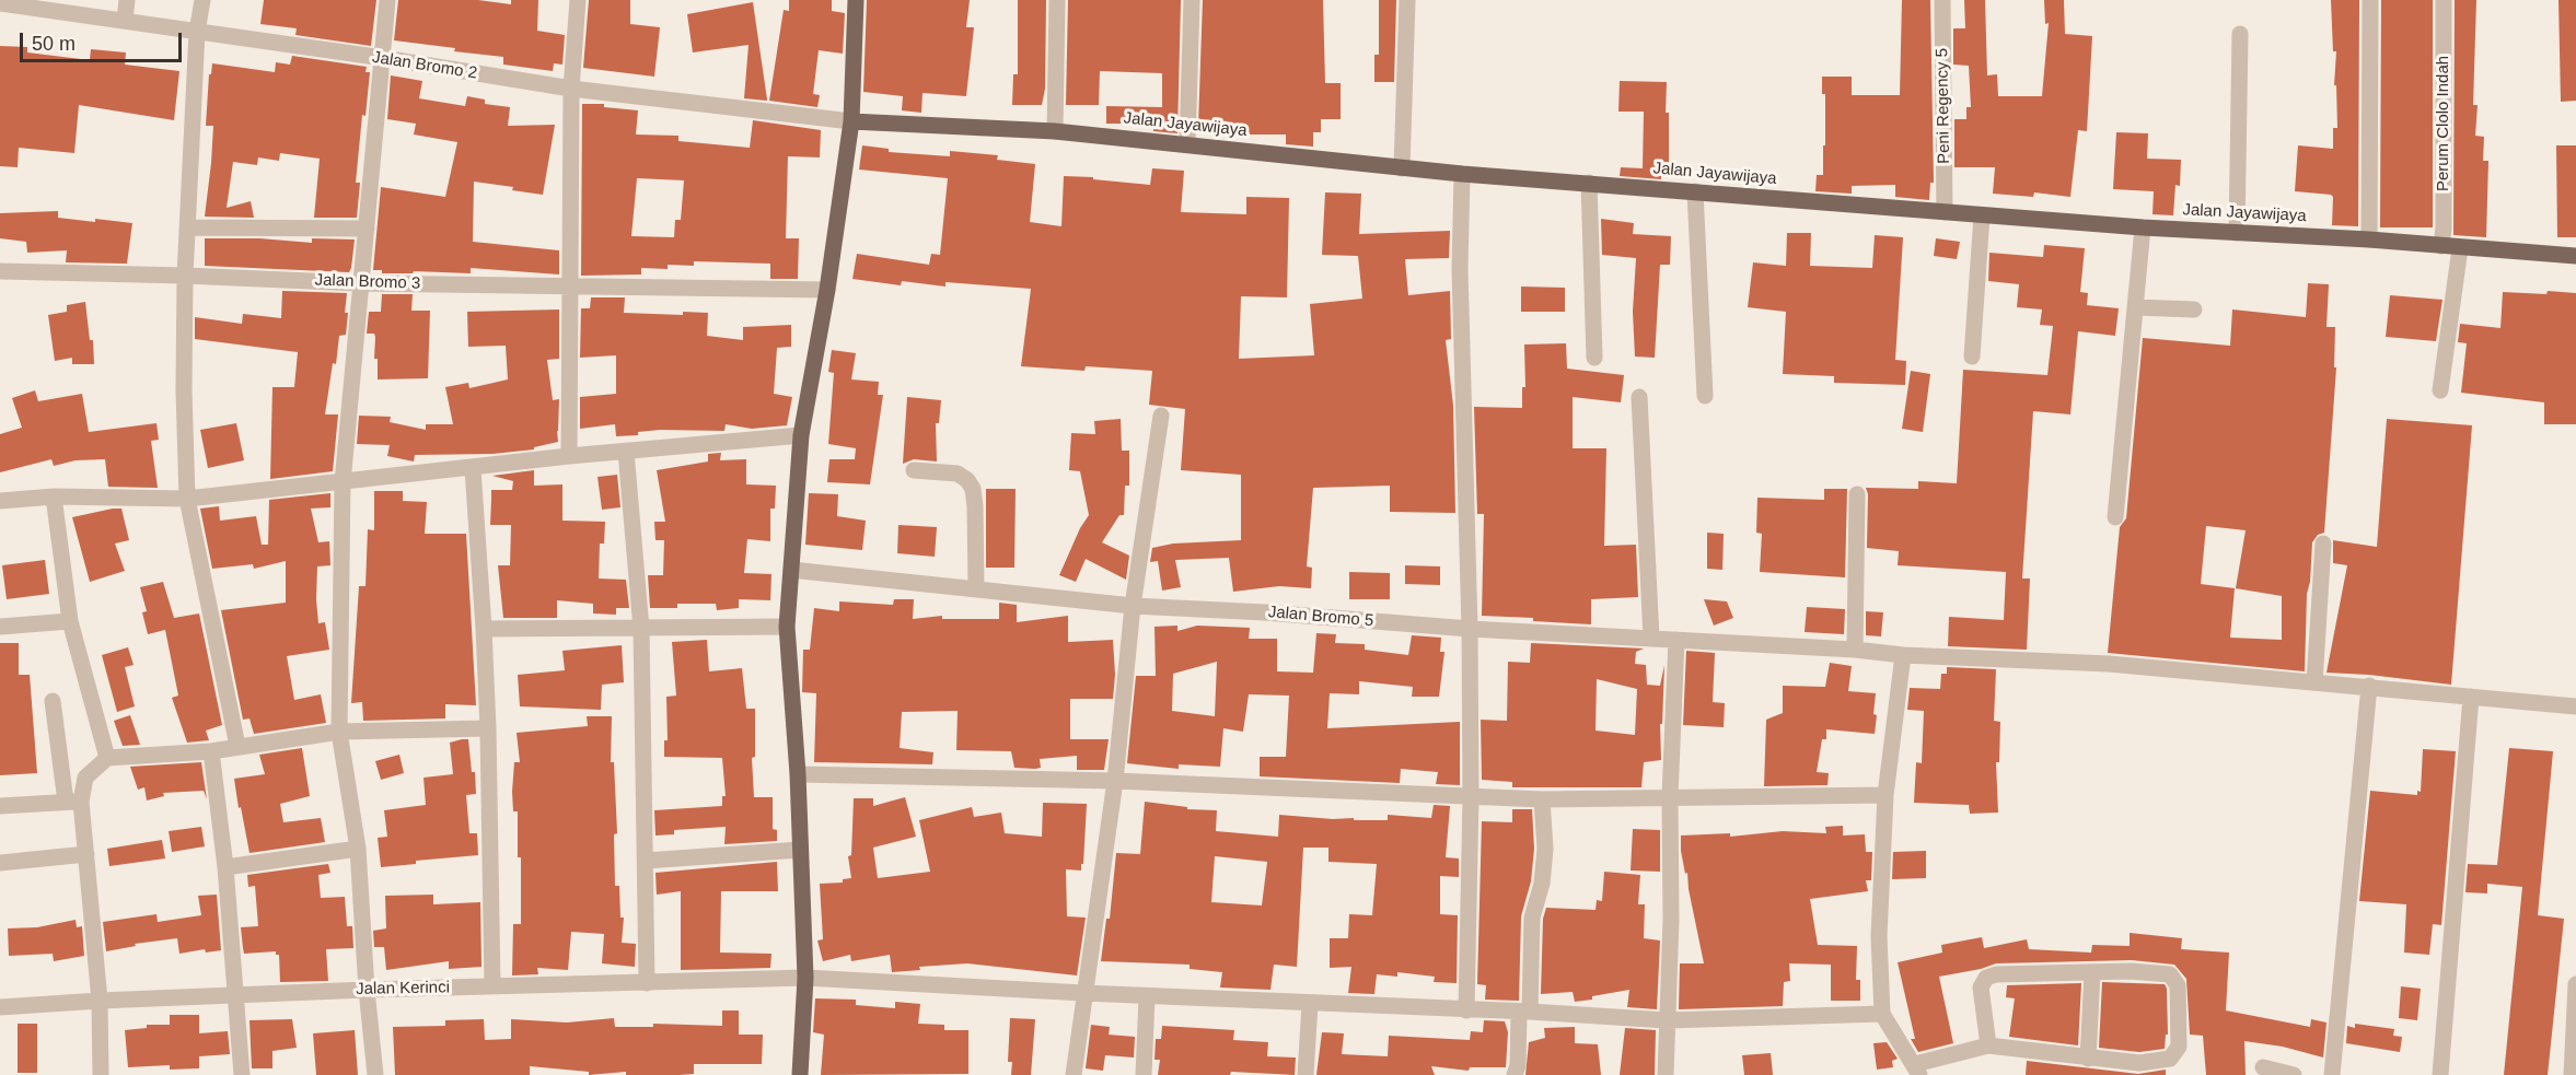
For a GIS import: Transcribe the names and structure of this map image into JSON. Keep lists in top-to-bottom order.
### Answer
{
  "streets": {
    "main road": ["Jalan Jayawijaya"],
    "street": [
      "Jalan Bromo 2",
      "Peni Regency 5",
      "Perum Clolo Indah",
      "Jalan Bromo 3",
      "Jalan Bromo 5",
      "Jalan Kerinci"
    ]
  },
  "crossings": [
    ["Jalan Bromo 2", "Jalan Jayawijaya"],
    ["Peni Regency 5", "Jalan Jayawijaya"],
    ["Perum Clolo Indah", "Jalan Jayawijaya"]
  ],
  "scale_bar": "50 m"
}
